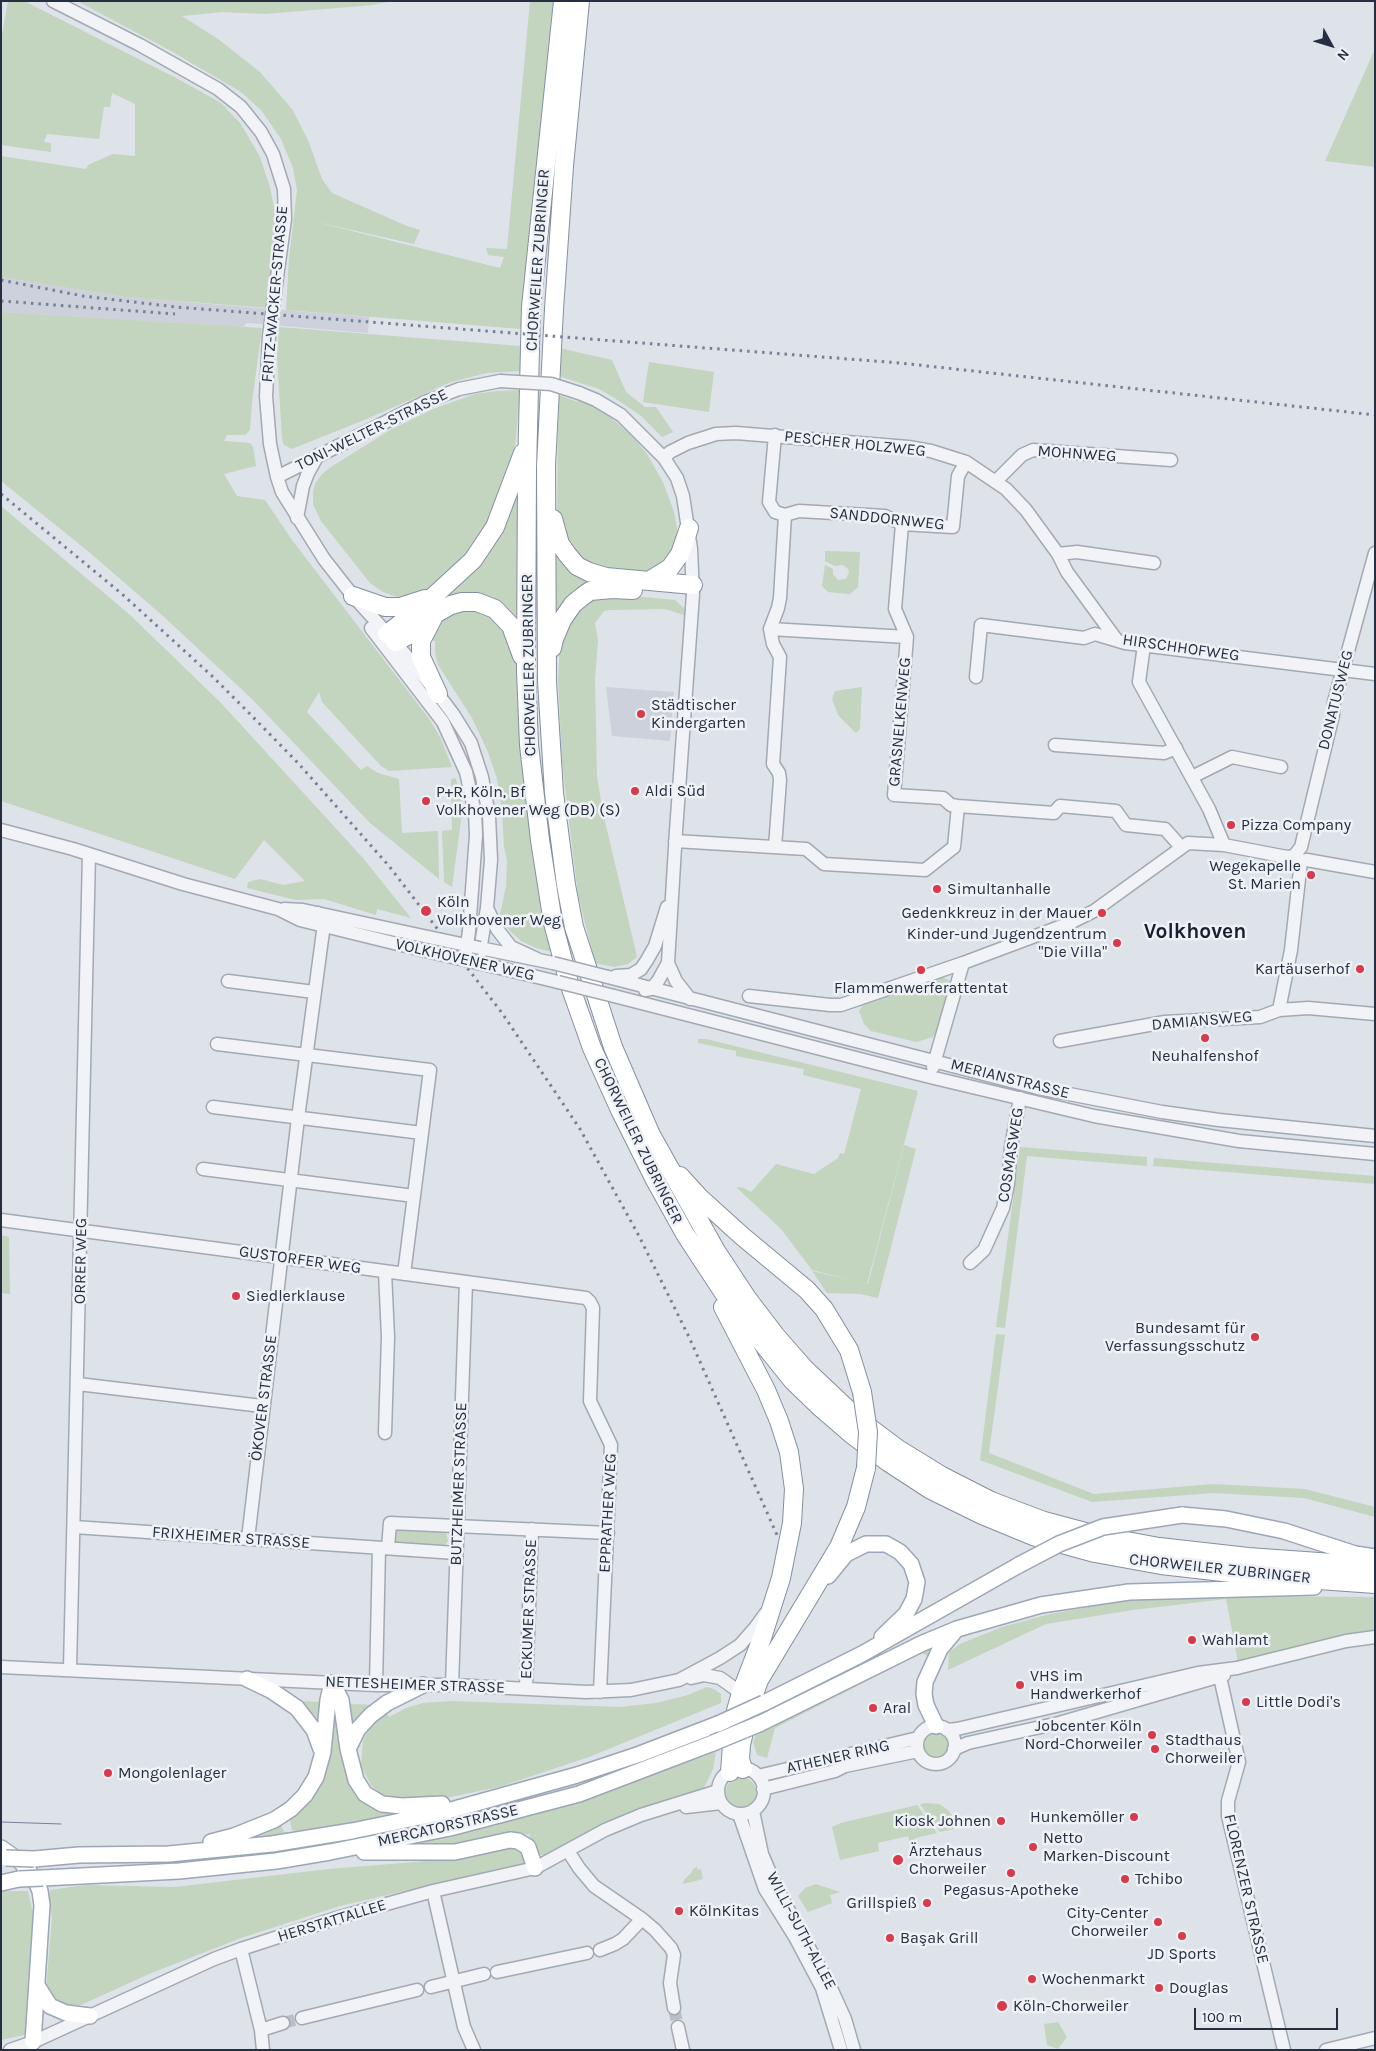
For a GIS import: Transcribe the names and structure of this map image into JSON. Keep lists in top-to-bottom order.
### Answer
{
  "streets": {
    "highway": ["CHORWEILER ZUBRINGER"],
    "main road": ["MERCATORSTRASSE"],
    "street": [
      "FRITZ-WACKER-STRASSE",
      "TONI-WELTER-STRASSE",
      "PESCHER HOLZWEG",
      "MOHNWEG",
      "SANDDORNWEG",
      "HIRSCHHOFWEG",
      "DONATUSWEG",
      "GRASNELKENWEG",
      "VOLKHOVENER WEG",
      "DAMIANSWEG",
      "MERIANSTRASSE",
      "COSMASWEG",
      "GUSTORFER WEG",
      "ORRER WEG",
      "ÖKOVER STRASSE",
      "BUTZHEIMER STRASSE",
      "EPPRATHER WEG",
      "FRIXHEIMER STRASSE",
      "ECKUMER STRASSE",
      "NETTESHEIMER STRASSE",
      "ATHENER RING",
      "FLORENZER STRASSE",
      "HERSTATTALLEE",
      "WILLI-SUTH-ALLEE"
    ]
  },
  "crossings": [
    ["CHORWEILER ZUBRINGER", "MERCATORSTRASSE"],
    ["FRITZ-WACKER-STRASSE", "TONI-WELTER-STRASSE"],
    ["FRITZ-WACKER-STRASSE", "VOLKHOVENER WEG"],
    ["TONI-WELTER-STRASSE", "PESCHER HOLZWEG"],
    ["TONI-WELTER-STRASSE", "VOLKHOVENER WEG"],
    ["TONI-WELTER-STRASSE", "MERIANSTRASSE"],
    ["PESCHER HOLZWEG", "MOHNWEG"],
    ["PESCHER HOLZWEG", "SANDDORNWEG"],
    ["PESCHER HOLZWEG", "HIRSCHHOFWEG"],
    ["SANDDORNWEG", "GRASNELKENWEG"],
    ["HIRSCHHOFWEG", "DONATUSWEG"],
    ["VOLKHOVENER WEG", "MERIANSTRASSE"],
    ["VOLKHOVENER WEG", "ORRER WEG"],
    ["VOLKHOVENER WEG", "ÖKOVER STRASSE"],
    ["MERIANSTRASSE", "COSMASWEG"],
    ["GUSTORFER WEG", "ORRER WEG"],
    ["GUSTORFER WEG", "ÖKOVER STRASSE"],
    ["GUSTORFER WEG", "BUTZHEIMER STRASSE"],
    ["GUSTORFER WEG", "EPPRATHER WEG"],
    ["ORRER WEG", "FRIXHEIMER STRASSE"],
    ["ORRER WEG", "NETTESHEIMER STRASSE"],
    ["ÖKOVER STRASSE", "FRIXHEIMER STRASSE"],
    ["BUTZHEIMER STRASSE", "FRIXHEIMER STRASSE"],
    ["BUTZHEIMER STRASSE", "NETTESHEIMER STRASSE"],
    ["EPPRATHER WEG", "NETTESHEIMER STRASSE"],
    ["ECKUMER STRASSE", "NETTESHEIMER STRASSE"],
    ["ATHENER RING", "FLORENZER STRASSE"],
    ["ATHENER RING", "HERSTATTALLEE"],
    ["ATHENER RING", "WILLI-SUTH-ALLEE"],
    ["HERSTATTALLEE", "WILLI-SUTH-ALLEE"]
  ],
  "districts": ["Volkhoven"],
  "places": [
    "Städtischer Kindergarten",
    "Aldi Süd",
    "P+R, Köln, Bf Volkhovener Weg (DB) (S)",
    "Pizza Company",
    "Wegekapelle St. Marien",
    "Simultanhalle",
    "Köln Volkhovener Weg",
    "Gedenkkreuz in der Mauer",
    "Kinder-und Jugendzentrum \"Die Villa\"",
    "Kartäuserhof",
    "Flammenwerferattentat",
    "Neuhalfenshof",
    "Siedlerklause",
    "Bundesamt für Verfassungsschutz",
    "Wahlamt",
    "VHS im Handwerkerhof",
    "Little Dodi's",
    "Aral",
    "Jobcenter Köln Nord-Chorweiler",
    "Stadthaus Chorweiler",
    "Mongolenlager",
    "Hunkemöller",
    "Kiosk Johnen",
    "Netto Marken-Discount",
    "Ärztehaus Chorweiler",
    "Pegasus-Apotheke",
    "Tchibo",
    "Grillspieß",
    "KölnKitas",
    "City-Center Chorweiler",
    "JD Sports",
    "Başak Grill",
    "Wochenmarkt",
    "Douglas",
    "Köln-Chorweiler"
  ],
  "scale_bar": "100 m",
  "north": "bottom right"
}
